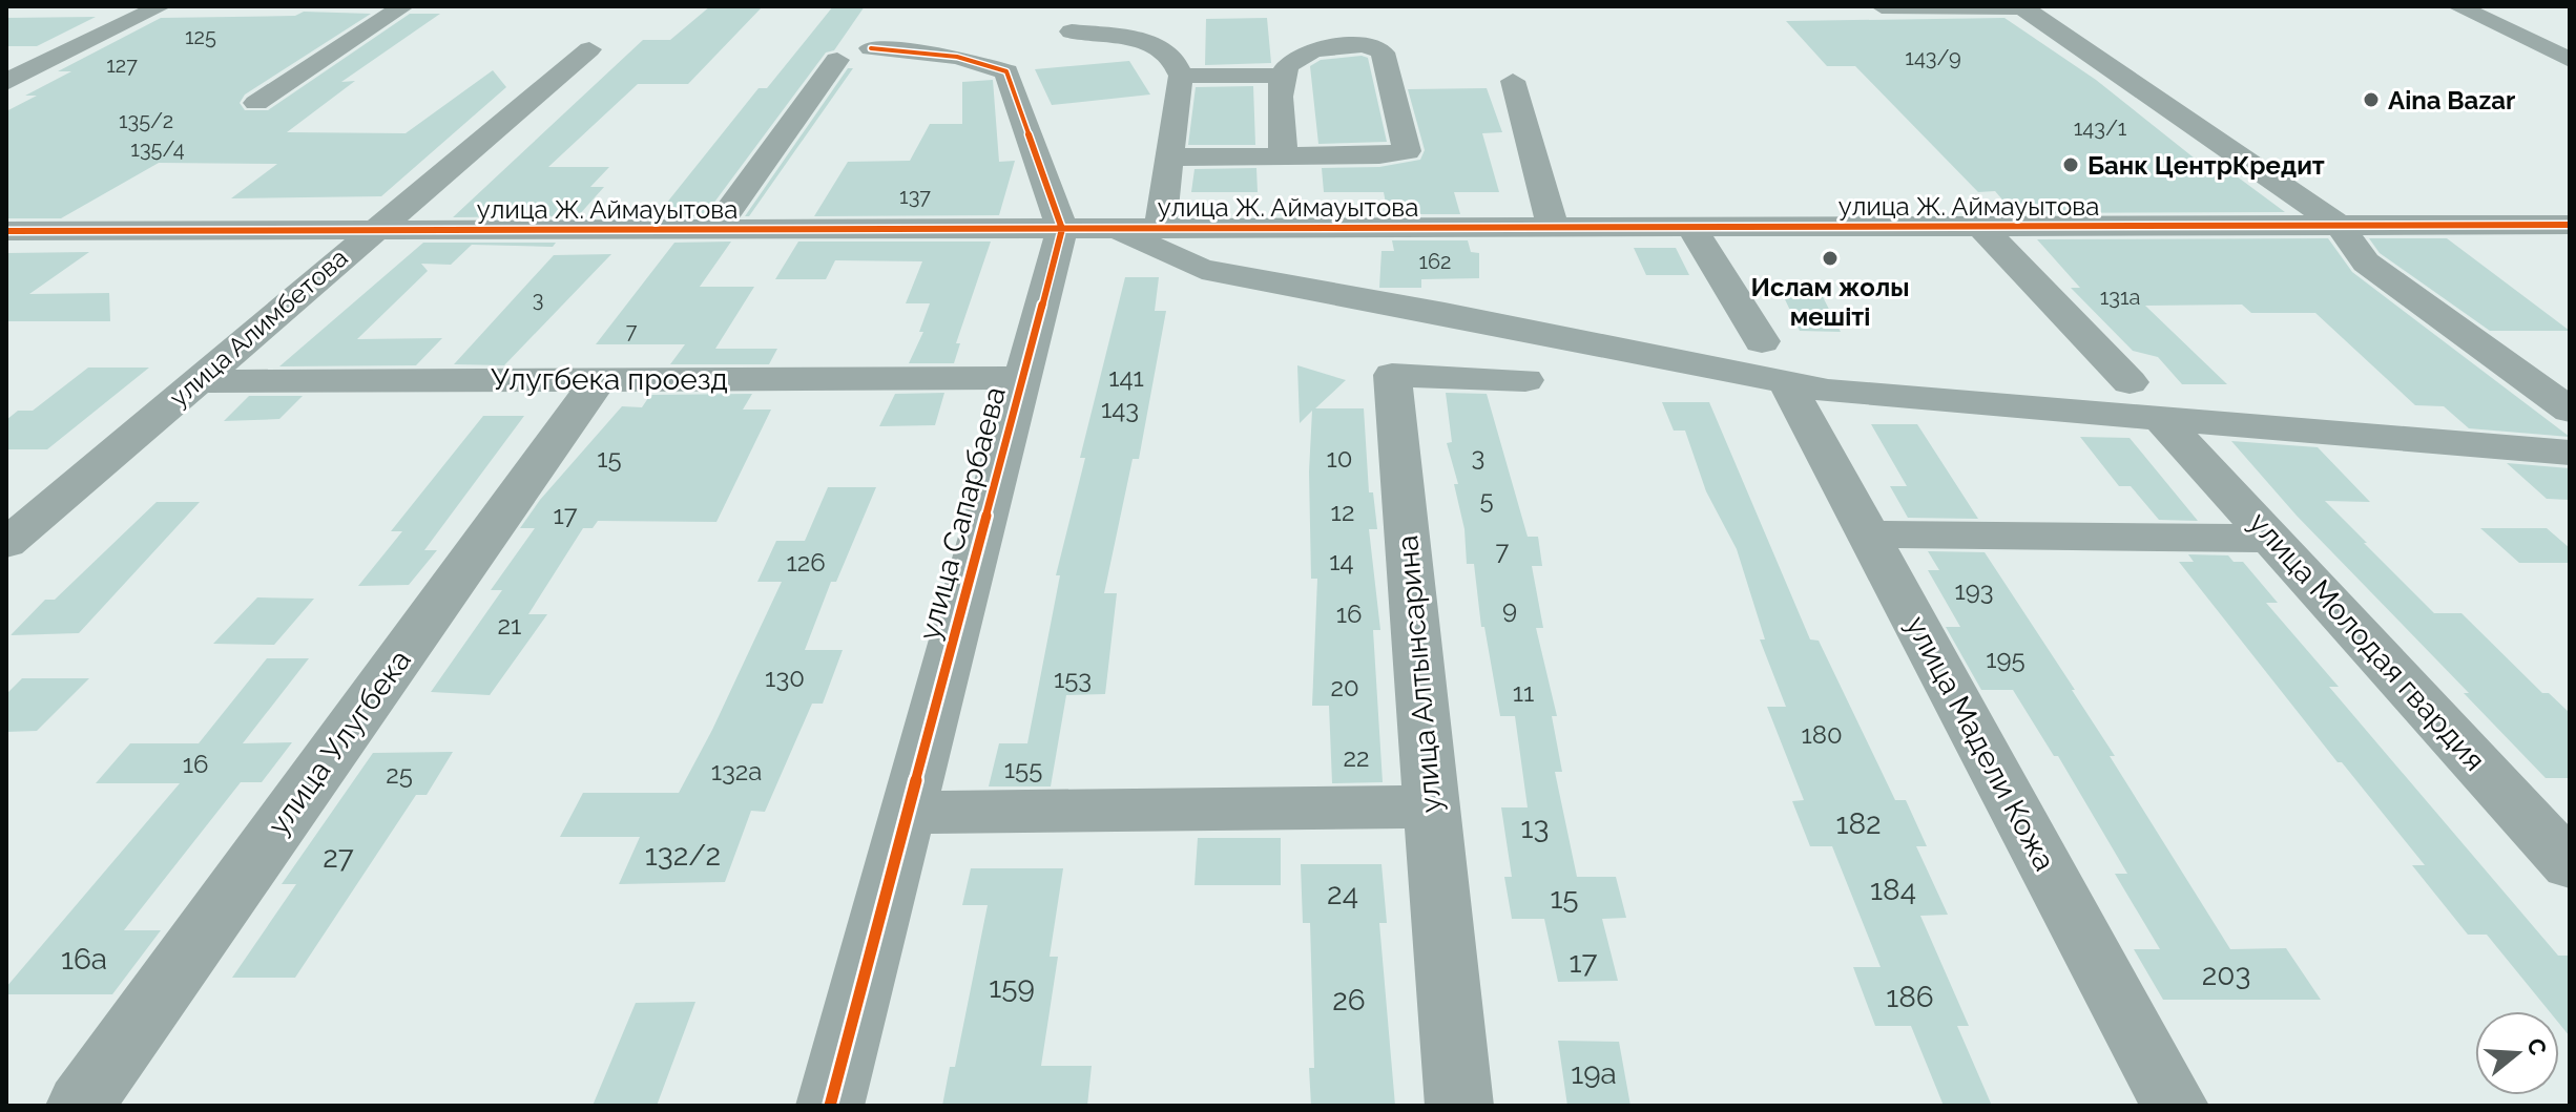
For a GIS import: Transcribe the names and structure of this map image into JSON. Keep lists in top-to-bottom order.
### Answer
{
  "streets": {
    "street": [
      "улица Ж. Аймауытова",
      "улица Алимбетова",
      "Улугбека проезд",
      "улица Сапарбаева",
      "улица Молодая гвардия",
      "улица Алтынсарина",
      "улица Улугбека",
      "улица Мадели Кожа"
    ]
  },
  "crossings": [
    ["улица Ж. Аймауытова", "улица Алимбетова"],
    ["улица Ж. Аймауытова", "улица Сапарбаева"],
    ["улица Ж. Аймауытова", "улица Мадели Кожа"],
    ["улица Алимбетова", "Улугбека проезд"],
    ["Улугбека проезд", "улица Сапарбаева"],
    ["Улугбека проезд", "улица Улугбека"]
  ],
  "places": ["Aina Bazar", "Банк ЦентрКредит", "Ислам жолы мешіті"],
  "house_numbers": [
    "125",
    "143/9",
    "127",
    "135/2",
    "143/1",
    "135/4",
    "137",
    "162",
    "131а",
    "3",
    "7",
    "141",
    "143",
    "3",
    "15",
    "10",
    "5",
    "12",
    "17",
    "7",
    "14",
    "126",
    "193",
    "9",
    "16",
    "21",
    "195",
    "130",
    "153",
    "20",
    "11",
    "180",
    "22",
    "16",
    "155",
    "132а",
    "25",
    "182",
    "13",
    "132/2",
    "27",
    "184",
    "24",
    "15",
    "16а",
    "17",
    "203",
    "159",
    "186",
    "26",
    "19а"
  ],
  "north": "right"
}
